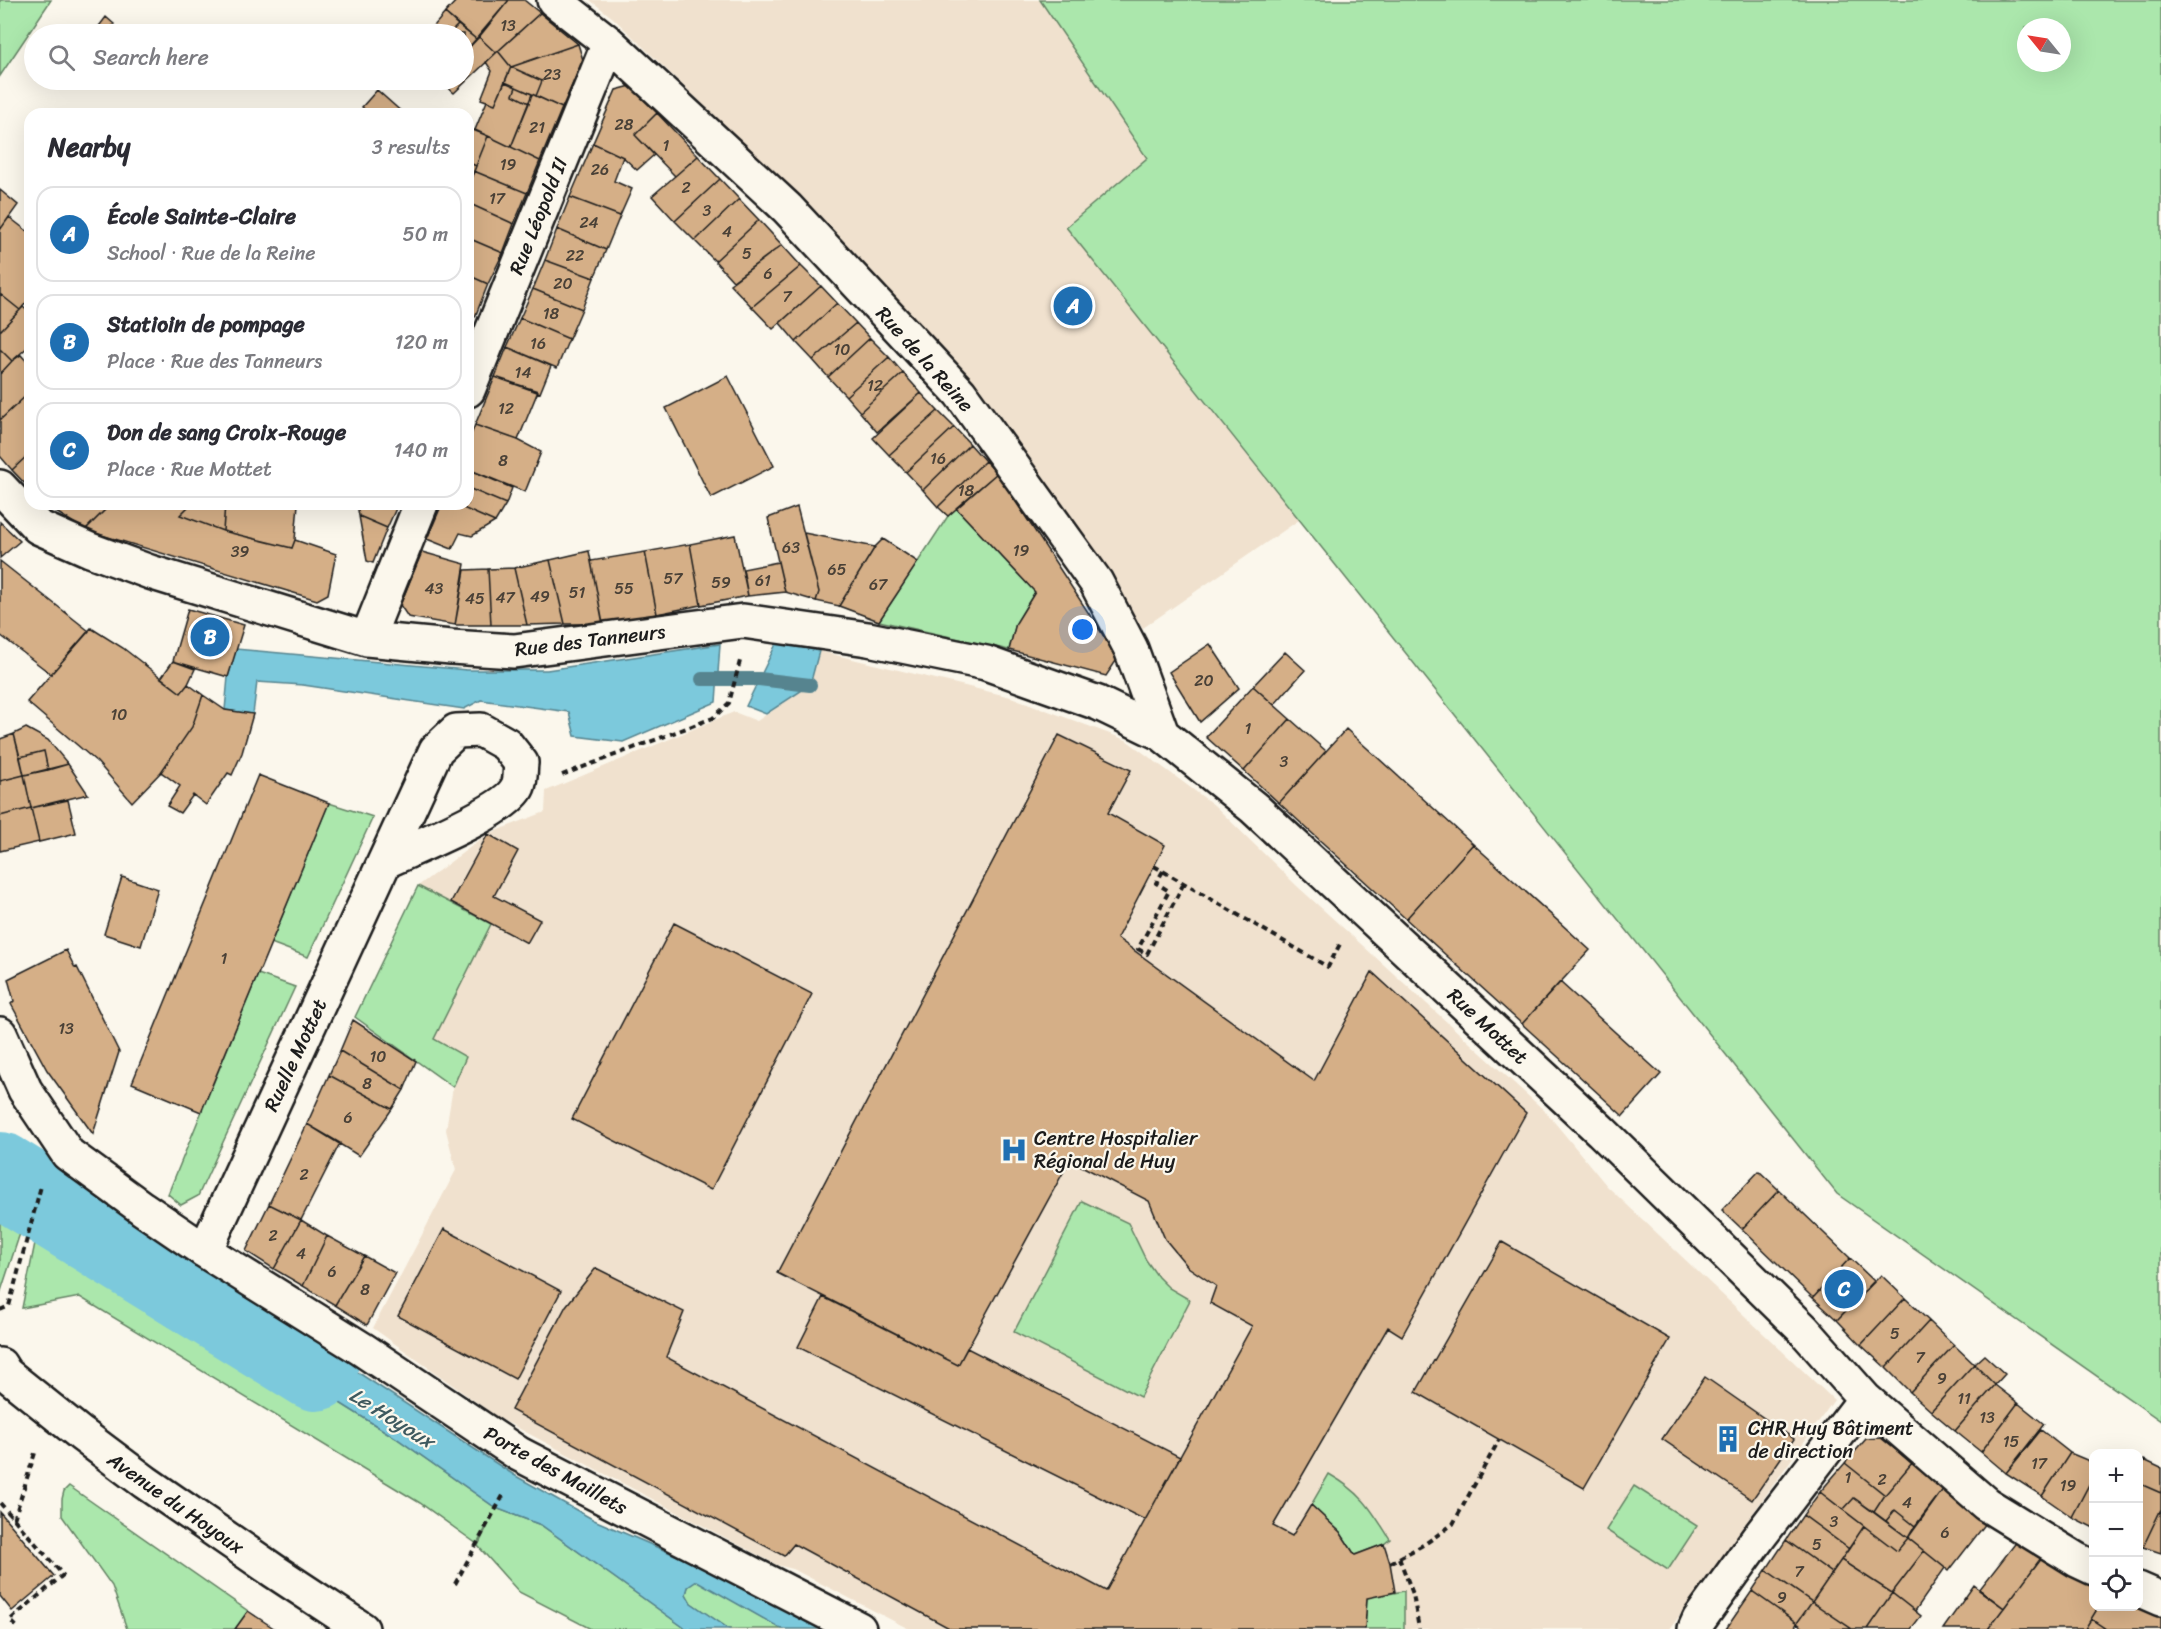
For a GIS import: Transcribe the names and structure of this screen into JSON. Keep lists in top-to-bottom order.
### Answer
{
  "streets": {
    "street": [
      "Rue Léopold II",
      "Rue de la Reine",
      "Rue des Tanneurs",
      "Rue Mottet",
      "Ruelle Mottet",
      "Porte des Maillets",
      "Avenue du Hoyoux"
    ]
  },
  "crossings": [
    ["Rue Léopold II", "Rue de la Reine"],
    ["Rue de la Reine", "Rue des Tanneurs"],
    ["Rue de la Reine", "Rue Mottet"],
    ["Rue des Tanneurs", "Rue Mottet"],
    ["Ruelle Mottet", "Porte des Maillets"]
  ],
  "water": ["Le Hoyoux"],
  "places": {
    "hospital": ["Centre Hospitalier Régional de Huy"],
    "building": ["CHR Huy Bâtiment de direction"]
  },
  "house_numbers": [
    "13",
    "23",
    "28",
    "21",
    "1",
    "19",
    "26",
    "2",
    "17",
    "3",
    "24",
    "4",
    "5",
    "22",
    "6",
    "20",
    "7",
    "18",
    "16",
    "10",
    "14",
    "12",
    "12",
    "16",
    "8",
    "18",
    "63",
    "19",
    "39",
    "65",
    "57",
    "61",
    "59",
    "67",
    "43",
    "55",
    "51",
    "49",
    "47",
    "45",
    "20",
    "10",
    "1",
    "3",
    "1",
    "13",
    "10",
    "8",
    "6",
    "2",
    "2",
    "4",
    "6",
    "8",
    "5",
    "7",
    "9",
    "11",
    "13",
    "15",
    "17",
    "1",
    "2",
    "19",
    "4",
    "3",
    "6",
    "5",
    "7",
    "9"
  ],
  "north": "top left",
  "page": {
    "search": "Search here",
    "heading": ["Nearby", "3 results"],
    "list": [
      {
        "mark": "A",
        "name": "École Sainte-Claire",
        "note": "School · Rue de la Reine",
        "value": "50 m"
      },
      {
        "mark": "B",
        "name": "Statioin de pompage",
        "note": "Place · Rue des Tanneurs",
        "value": "120 m"
      },
      {
        "mark": "C",
        "name": "Don de sang Croix-Rouge",
        "note": "Place · Rue Mottet",
        "value": "140 m"
      }
    ],
    "pins": ["A", "B", "C"],
    "map_buttons": ["+", "−"]
  }
}
